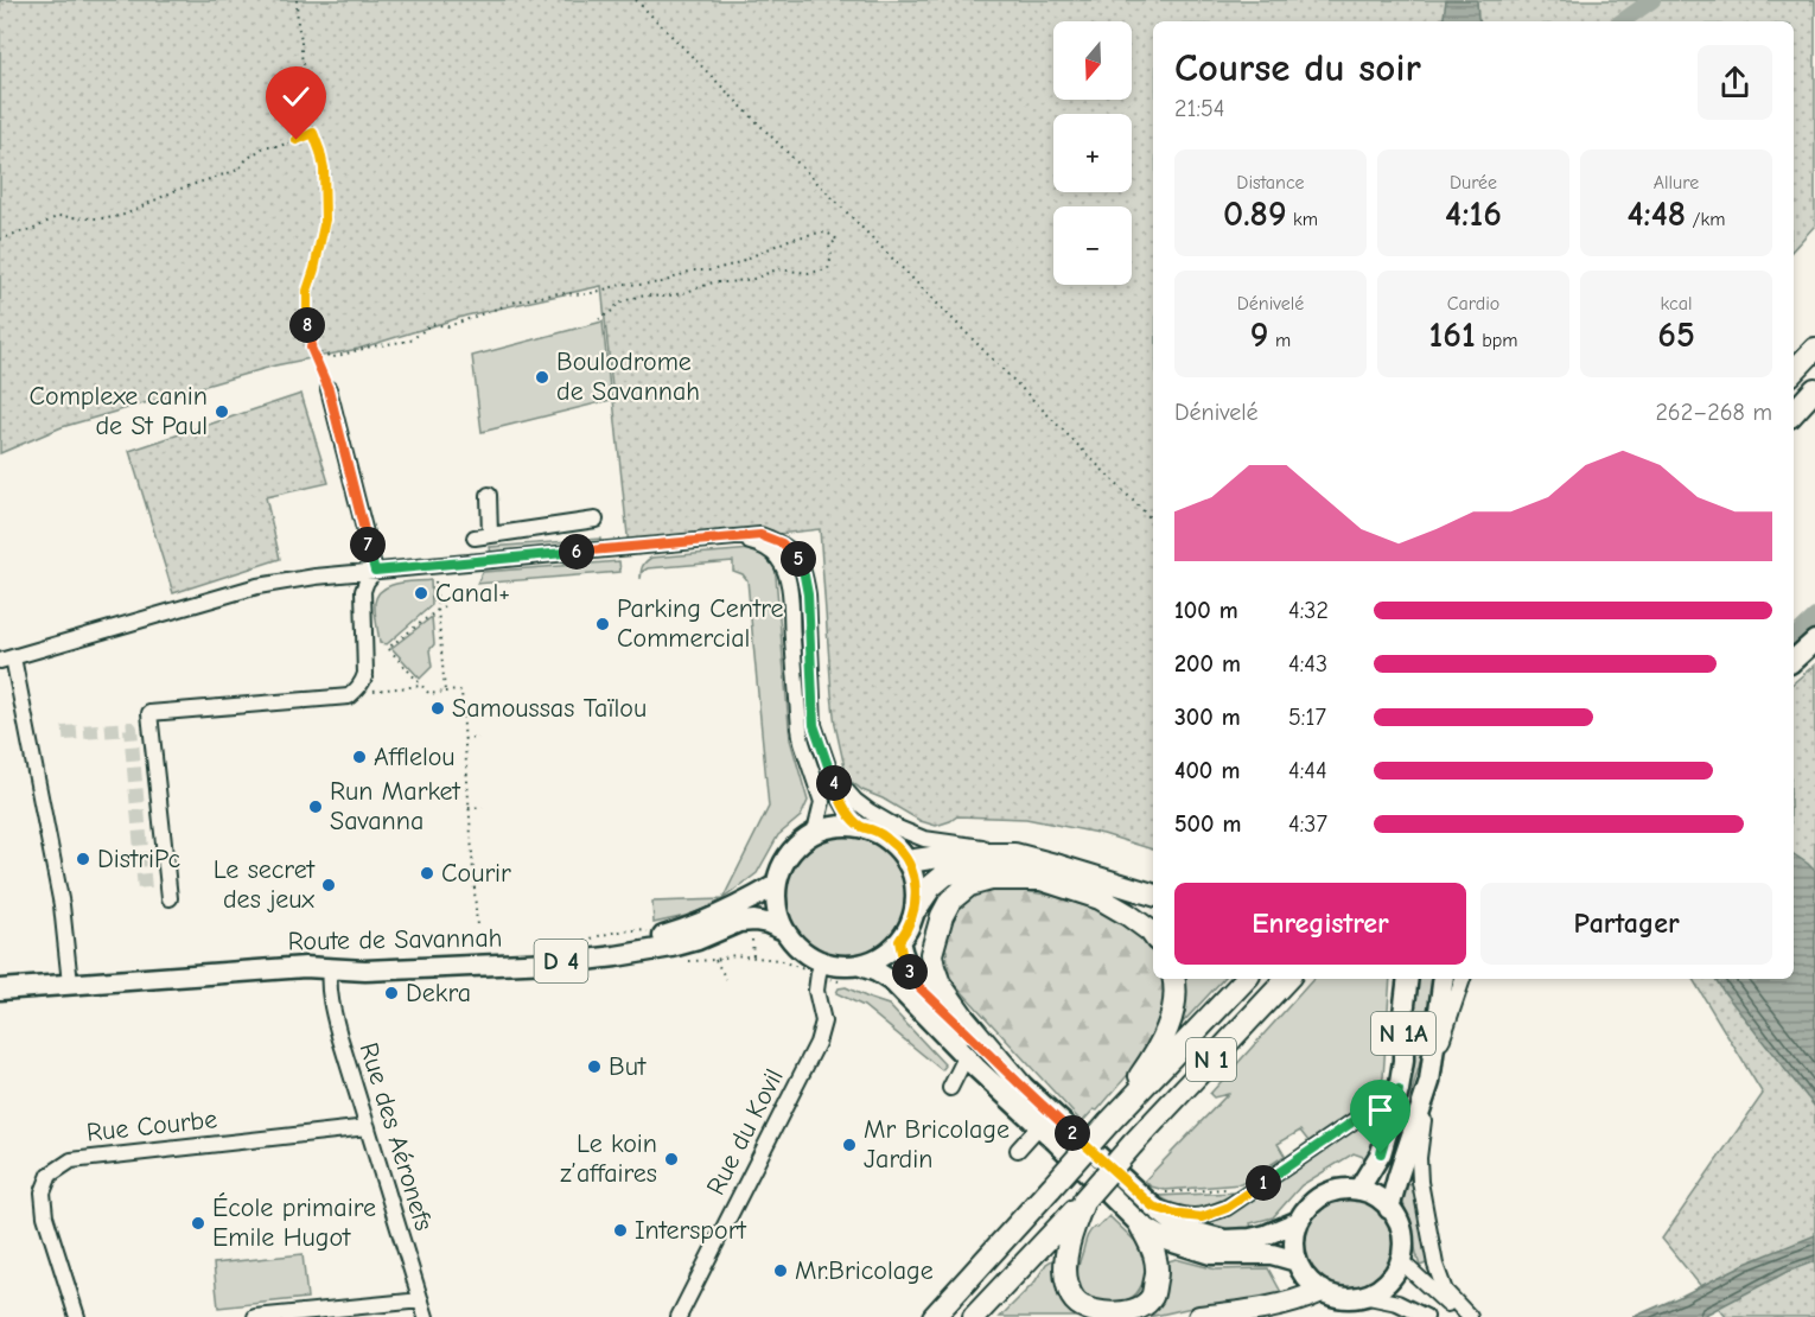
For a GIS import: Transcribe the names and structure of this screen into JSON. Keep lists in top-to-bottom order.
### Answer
{
  "streets": {
    "highway": ["N 1"],
    "main road": ["Route de Savannah", "D 4", "N 1A"],
    "street": ["Rue Courbe", "Rue du Kovil", "Rue des Aéronefs"]
  },
  "crossings": [
    ["Route de Savannah", "Rue du Kovil"],
    ["Route de Savannah", "Rue des Aéronefs"],
    ["Rue Courbe", "Rue des Aéronefs"]
  ],
  "places": [
    "Boulodrome de Savannah",
    "Complexe canin de St Paul",
    "Canal+",
    "Parking Centre Commercial",
    "Samoussas Taïlou",
    "Afflelou",
    "Run Market Savanna",
    "DistriPc",
    "Courir",
    "Le secret des jeux",
    "Dekra",
    "But",
    "Mr Bricolage Jardin",
    "Le koin z’affaires",
    "École primaire Emile Hugot",
    "Intersport",
    "Mr.Bricolage"
  ],
  "north": "bottom",
  "page": {
    "map_buttons": ["+", "−"],
    "heading": ["Course du soir", "21:54"],
    "stats": [
      ["Distance", "0.89 km"],
      ["Durée", "4:16"],
      ["Allure", "4:48 /km"],
      ["Dénivelé", "9 m"],
      ["Cardio", "161 bpm"],
      ["kcal", "65"]
    ],
    "pins": [
      "8",
      "7",
      "6",
      "5",
      "4",
      "3",
      "2",
      "1"
    ],
    "chart": ["Dénivelé", "262–268 m"],
    "list": [
      {
        "name": "100 m",
        "note": "4:32"
      },
      {
        "name": "200 m",
        "note": "4:43"
      },
      {
        "name": "300 m",
        "note": "5:17"
      },
      {
        "name": "400 m",
        "note": "4:44"
      },
      {
        "name": "500 m",
        "note": "4:37"
      }
    ],
    "buttons": ["Enregistrer", "Partager"]
  }
}
